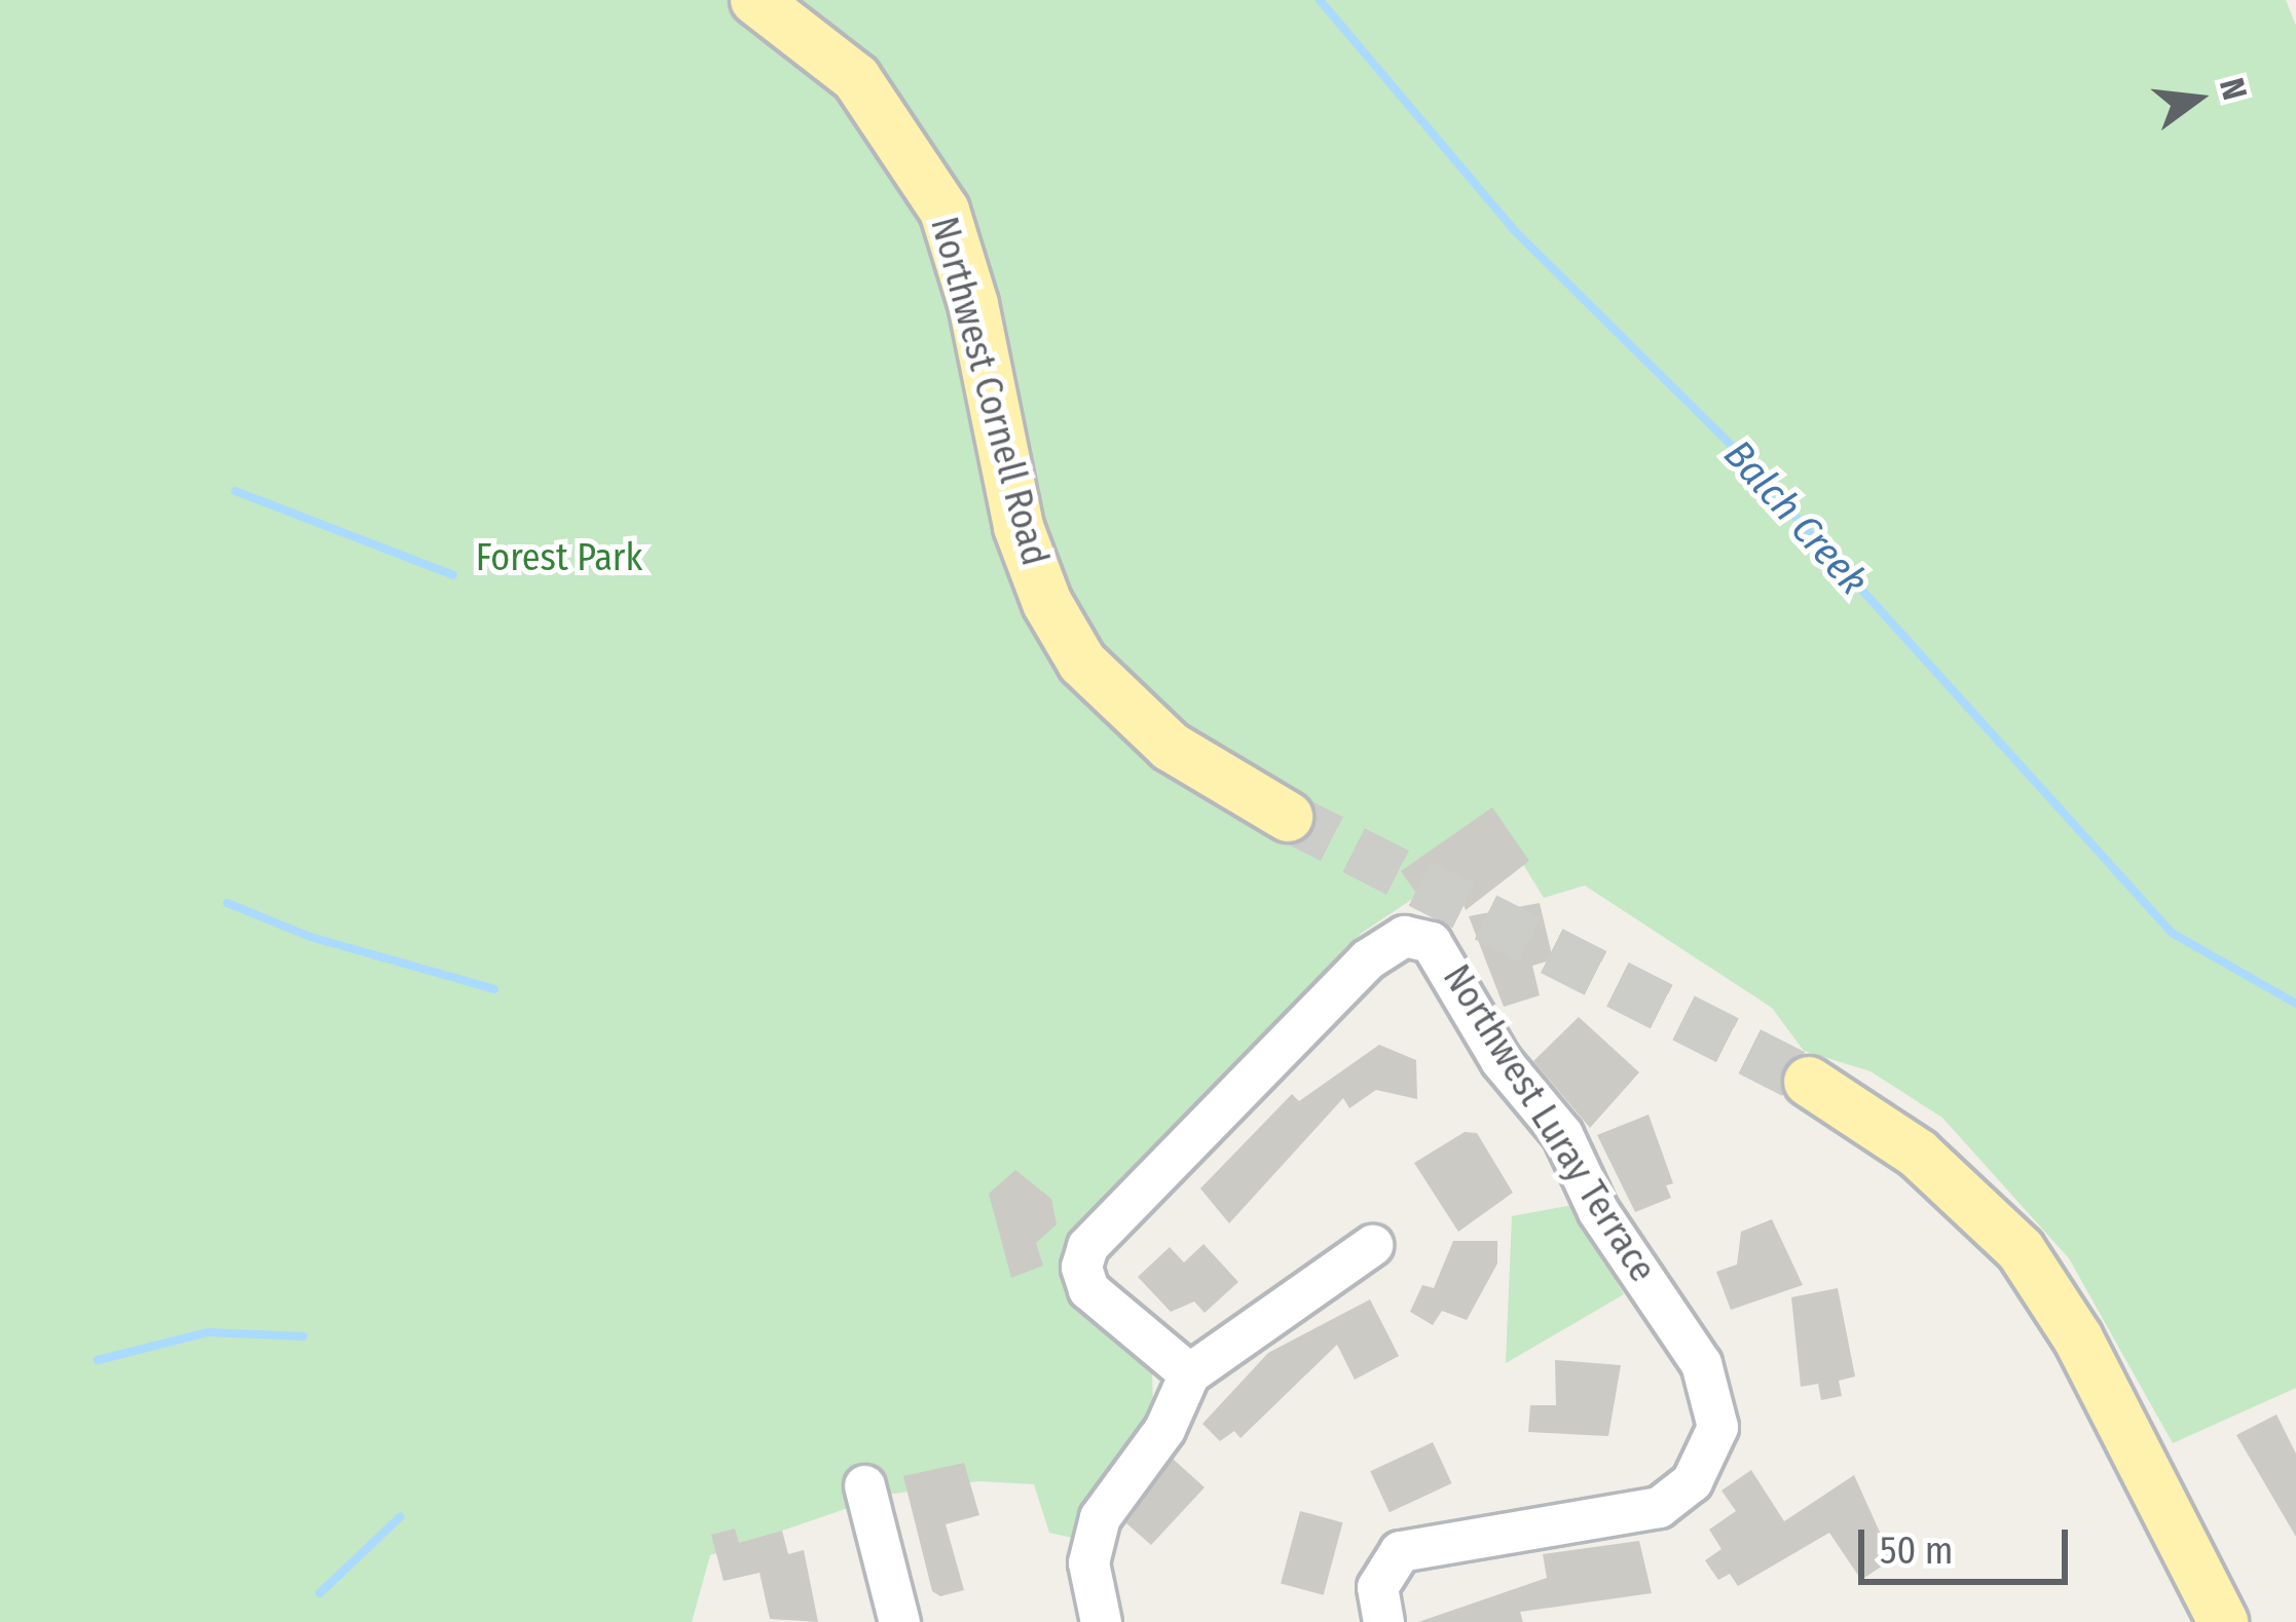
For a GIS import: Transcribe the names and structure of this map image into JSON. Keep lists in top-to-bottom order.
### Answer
{
  "streets": {
    "main road": ["Northwest Cornell Road"],
    "street": ["Northwest Luray Terrace"]
  },
  "water": ["Balch Creek"],
  "parks": ["Forest Park"],
  "scale_bar": "50 m",
  "north": "right"
}
